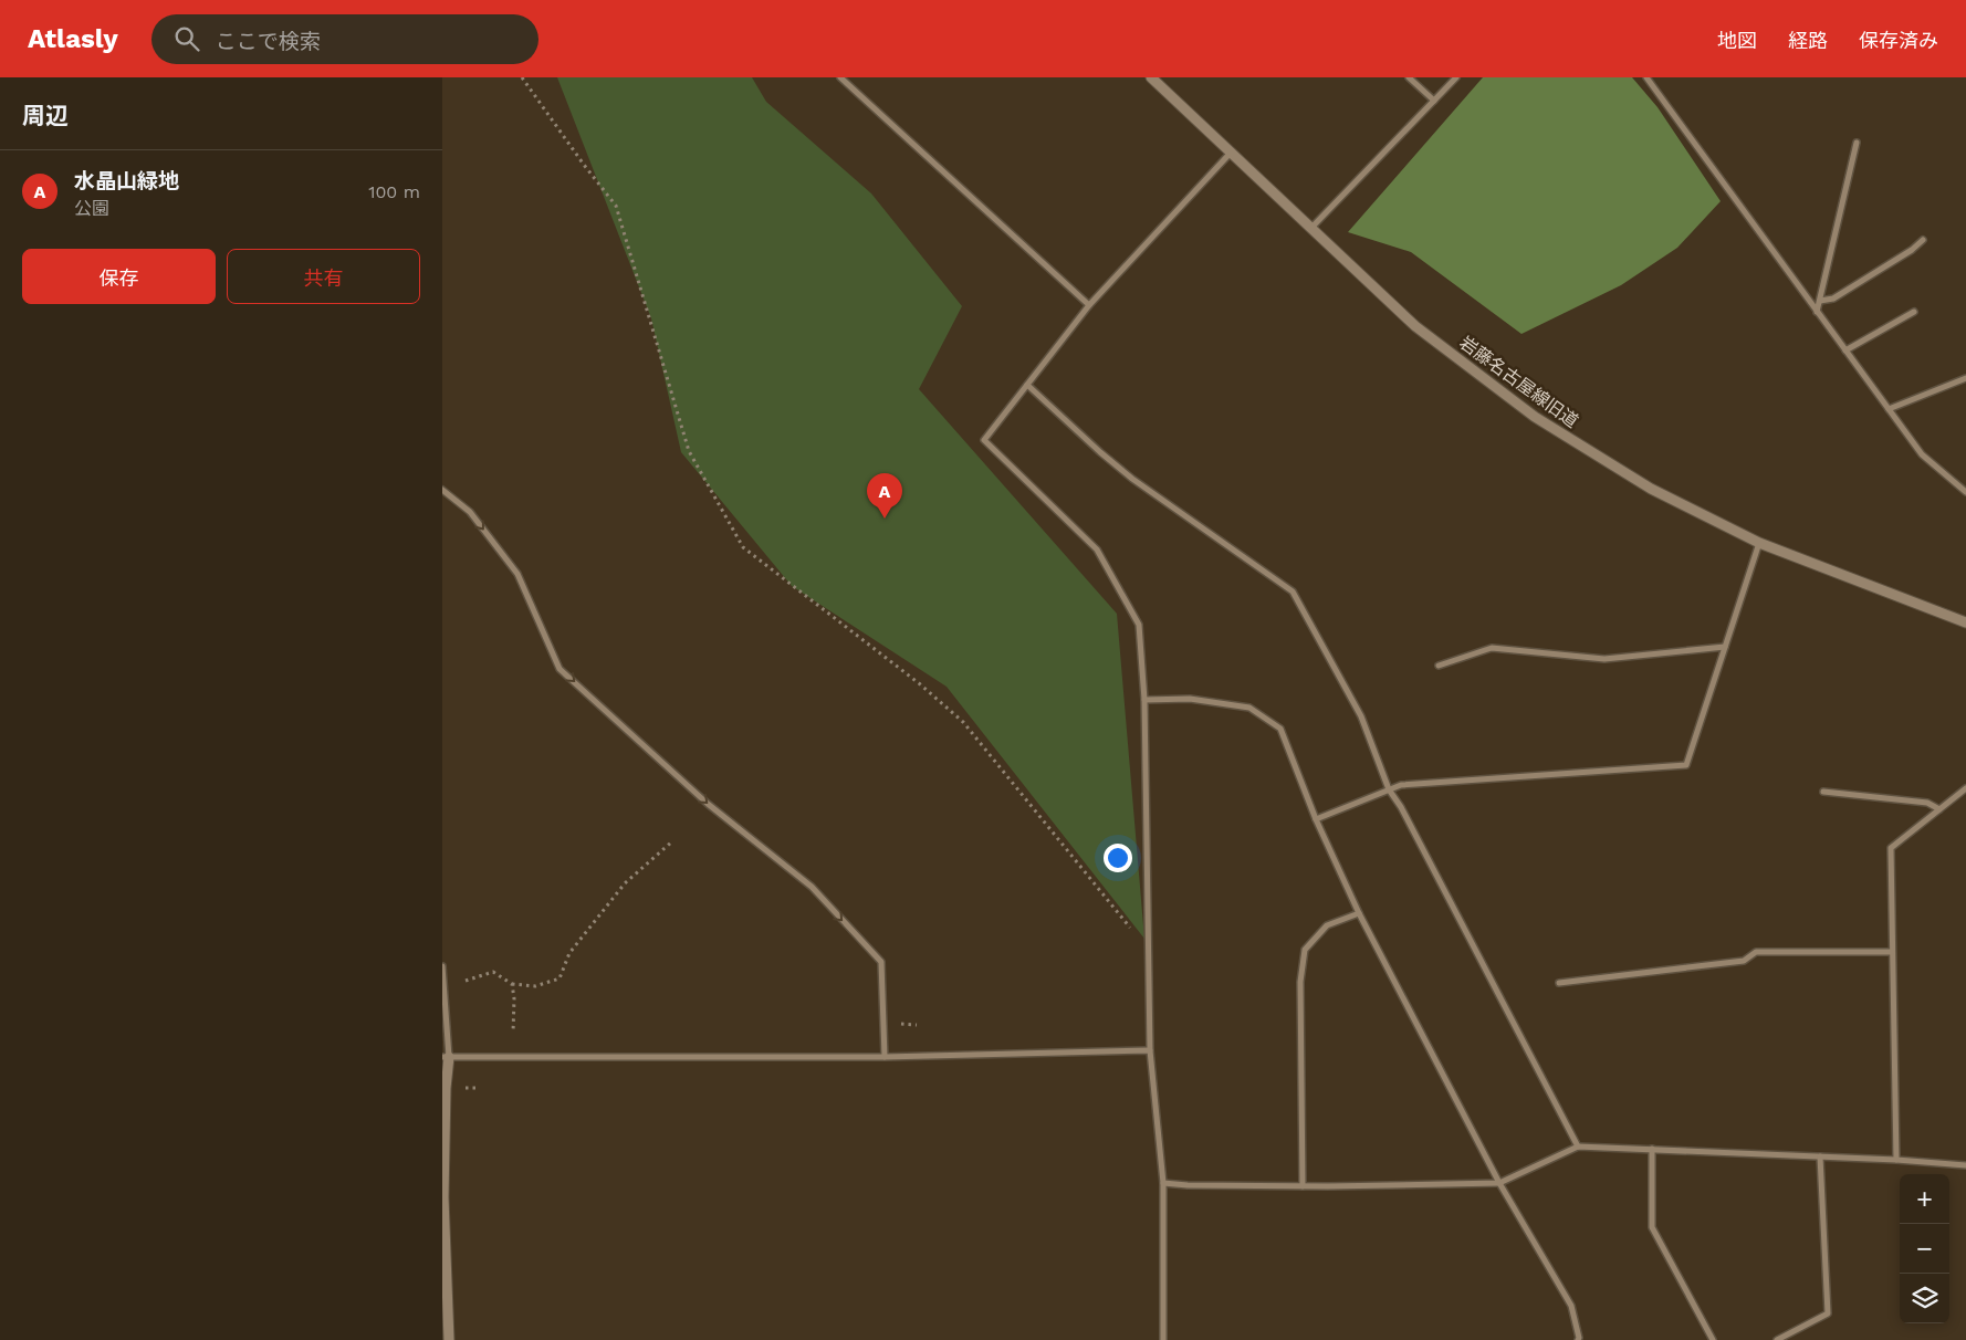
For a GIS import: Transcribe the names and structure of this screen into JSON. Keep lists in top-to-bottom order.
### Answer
{
  "streets": {
    "street": ["岩藤名古屋線旧道"]
  },
  "page": {
    "header": "Atlasly",
    "search": "ここで検索",
    "nav": ["地図", "経路", "保存済み"],
    "heading": "周辺",
    "list": [
      {
        "mark": "A",
        "name": "水晶山緑地",
        "note": "公園",
        "value": "100 m"
      }
    ],
    "buttons": ["保存", "共有"],
    "pins": "A",
    "map_buttons": ["+", "−"]
  }
}
